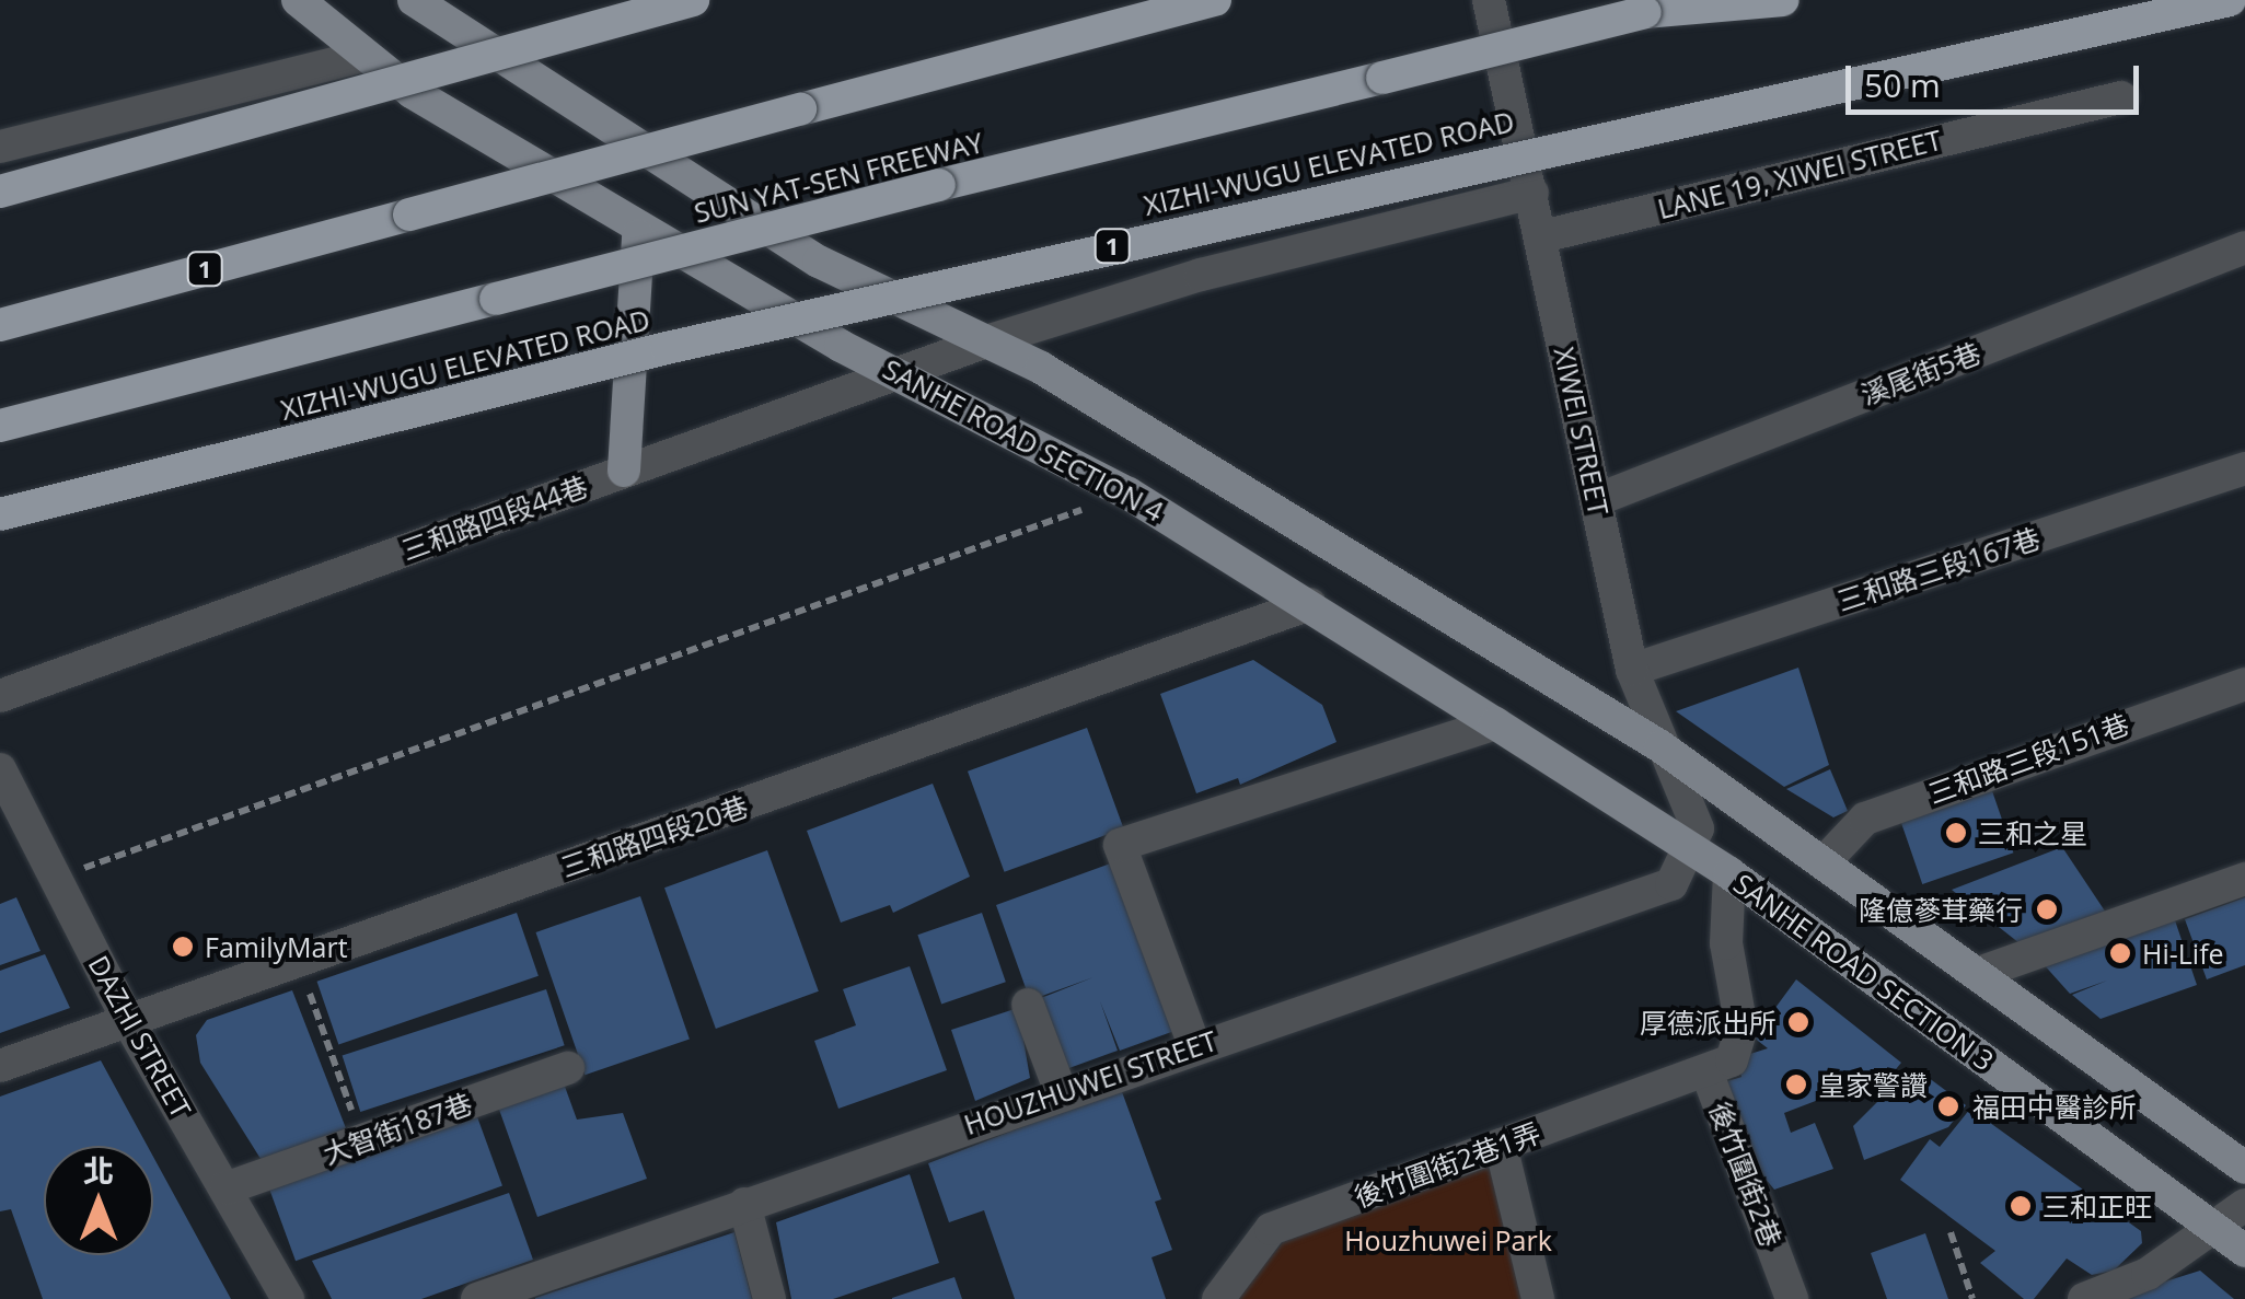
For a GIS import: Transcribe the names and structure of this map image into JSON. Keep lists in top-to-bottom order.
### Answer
{
  "streets": {
    "highway": ["XIZHI-WUGU ELEVATED ROAD", "SUN YAT-SEN FREEWAY", "1"],
    "main road": ["SANHE ROAD SECTION 4", "SANHE ROAD SECTION 3"],
    "street": [
      "LANE 19, XIWEI STREET",
      "溪尾街5巷",
      "XIWEI STREET",
      "三和路四段44巷",
      "三和路三段167巷",
      "三和路三段151巷",
      "三和路四段20巷",
      "DAZHI STREET",
      "HOUZHUWEI STREET",
      "大智街187巷",
      "後竹圍街2巷1弄",
      "後竹圍街2巷"
    ]
  },
  "crossings": [
    ["LANE 19, XIWEI STREET", "XIWEI STREET"],
    ["溪尾街5巷", "XIWEI STREET"],
    ["XIWEI STREET", "SANHE ROAD SECTION 4"],
    ["XIWEI STREET", "三和路四段44巷"],
    ["XIWEI STREET", "三和路三段167巷"],
    ["XIWEI STREET", "SANHE ROAD SECTION 3"],
    ["XIWEI STREET", "HOUZHUWEI STREET"],
    ["SANHE ROAD SECTION 4", "三和路四段44巷"],
    ["SANHE ROAD SECTION 4", "三和路四段20巷"],
    ["SANHE ROAD SECTION 4", "SANHE ROAD SECTION 3"],
    ["SANHE ROAD SECTION 4", "HOUZHUWEI STREET"],
    ["三和路四段20巷", "DAZHI STREET"],
    ["SANHE ROAD SECTION 3", "HOUZHUWEI STREET"],
    ["SANHE ROAD SECTION 3", "後竹圍街2巷"],
    ["DAZHI STREET", "大智街187巷"],
    ["後竹圍街2巷1弄", "後竹圍街2巷"]
  ],
  "parks": ["Houzhuwei Park"],
  "places": [
    "三和之星",
    "隆億蔘茸藥行",
    "FamilyMart",
    "Hi-Life",
    "厚德派出所",
    "皇家警讚",
    "福田中醫診所",
    "三和正旺"
  ],
  "scale_bar": "50 m",
  "north": "top"
}
